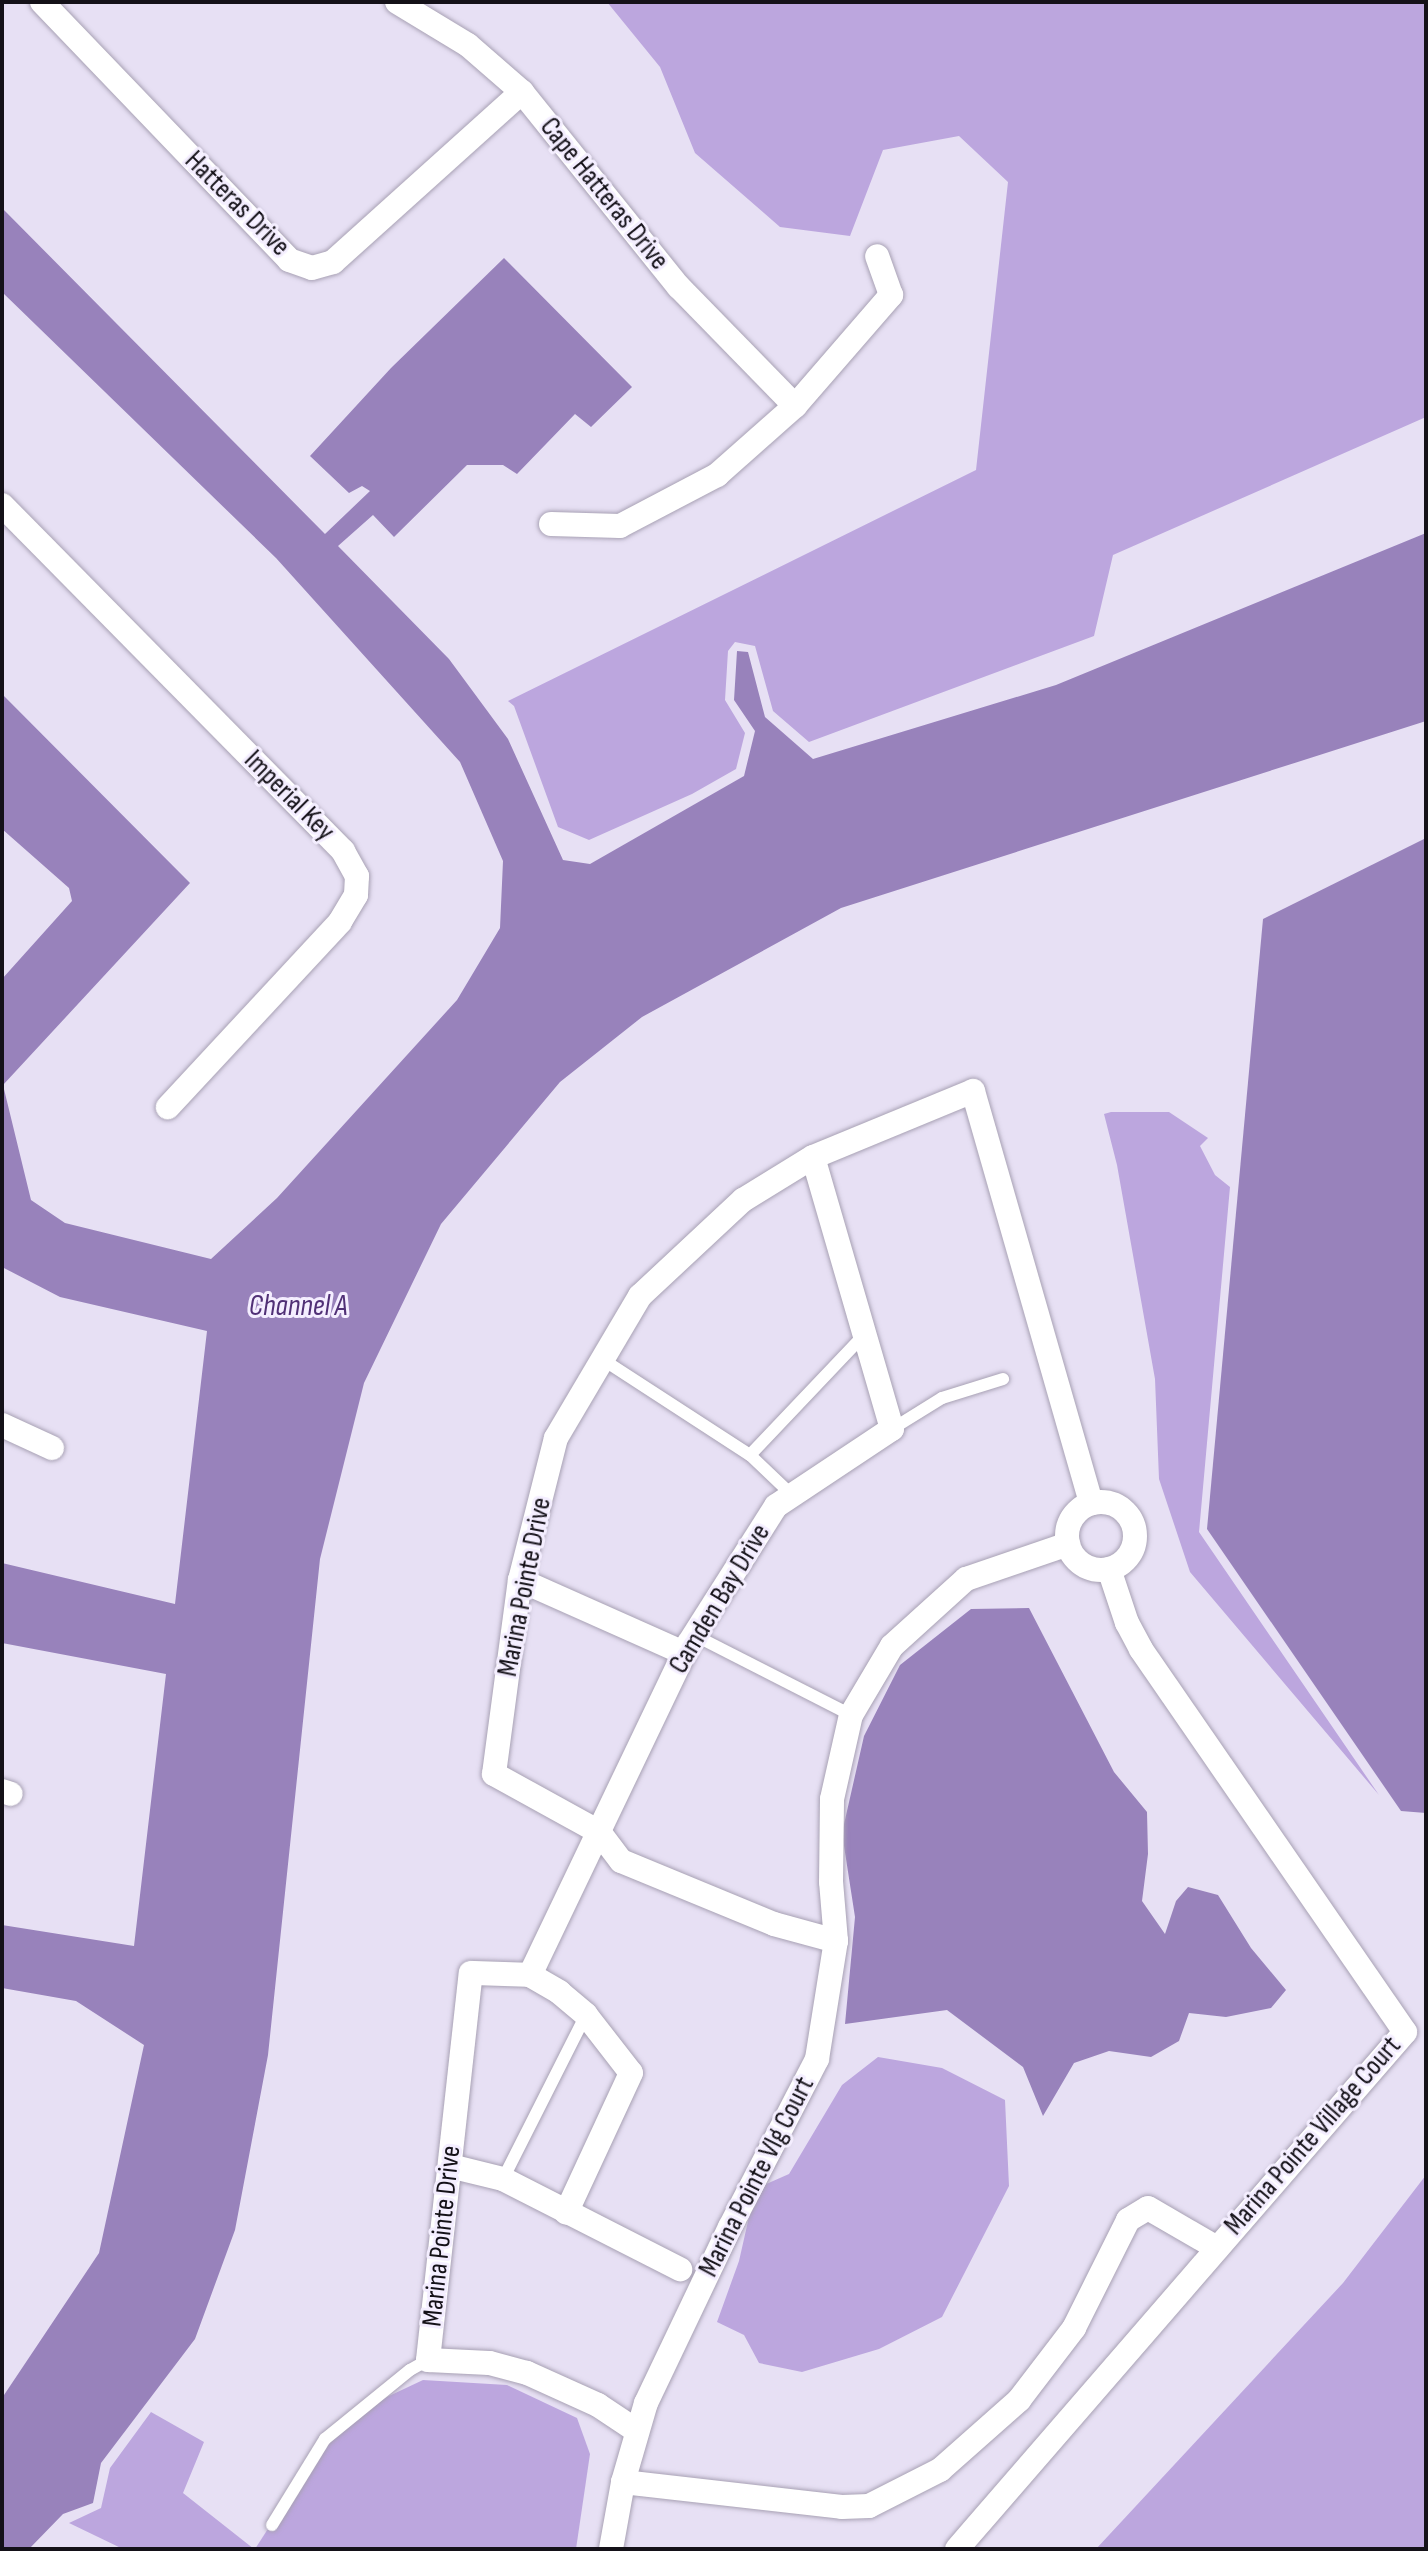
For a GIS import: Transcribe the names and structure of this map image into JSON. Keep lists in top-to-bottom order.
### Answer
{
  "streets": {
    "street": [
      "Cape Hatteras Drive",
      "Hatteras Drive",
      "Imperial Key",
      "Marina Pointe Drive",
      "Camden Bay Drive",
      "Marina Pointe Village Court",
      "Marina Pointe Vlg Court"
    ]
  },
  "crossings": [
    ["Cape Hatteras Drive", "Hatteras Drive"],
    ["Marina Pointe Drive", "Camden Bay Drive"],
    ["Marina Pointe Drive", "Marina Pointe Village Court"],
    ["Marina Pointe Drive", "Marina Pointe Vlg Court"]
  ],
  "water": ["Channel A"]
}
